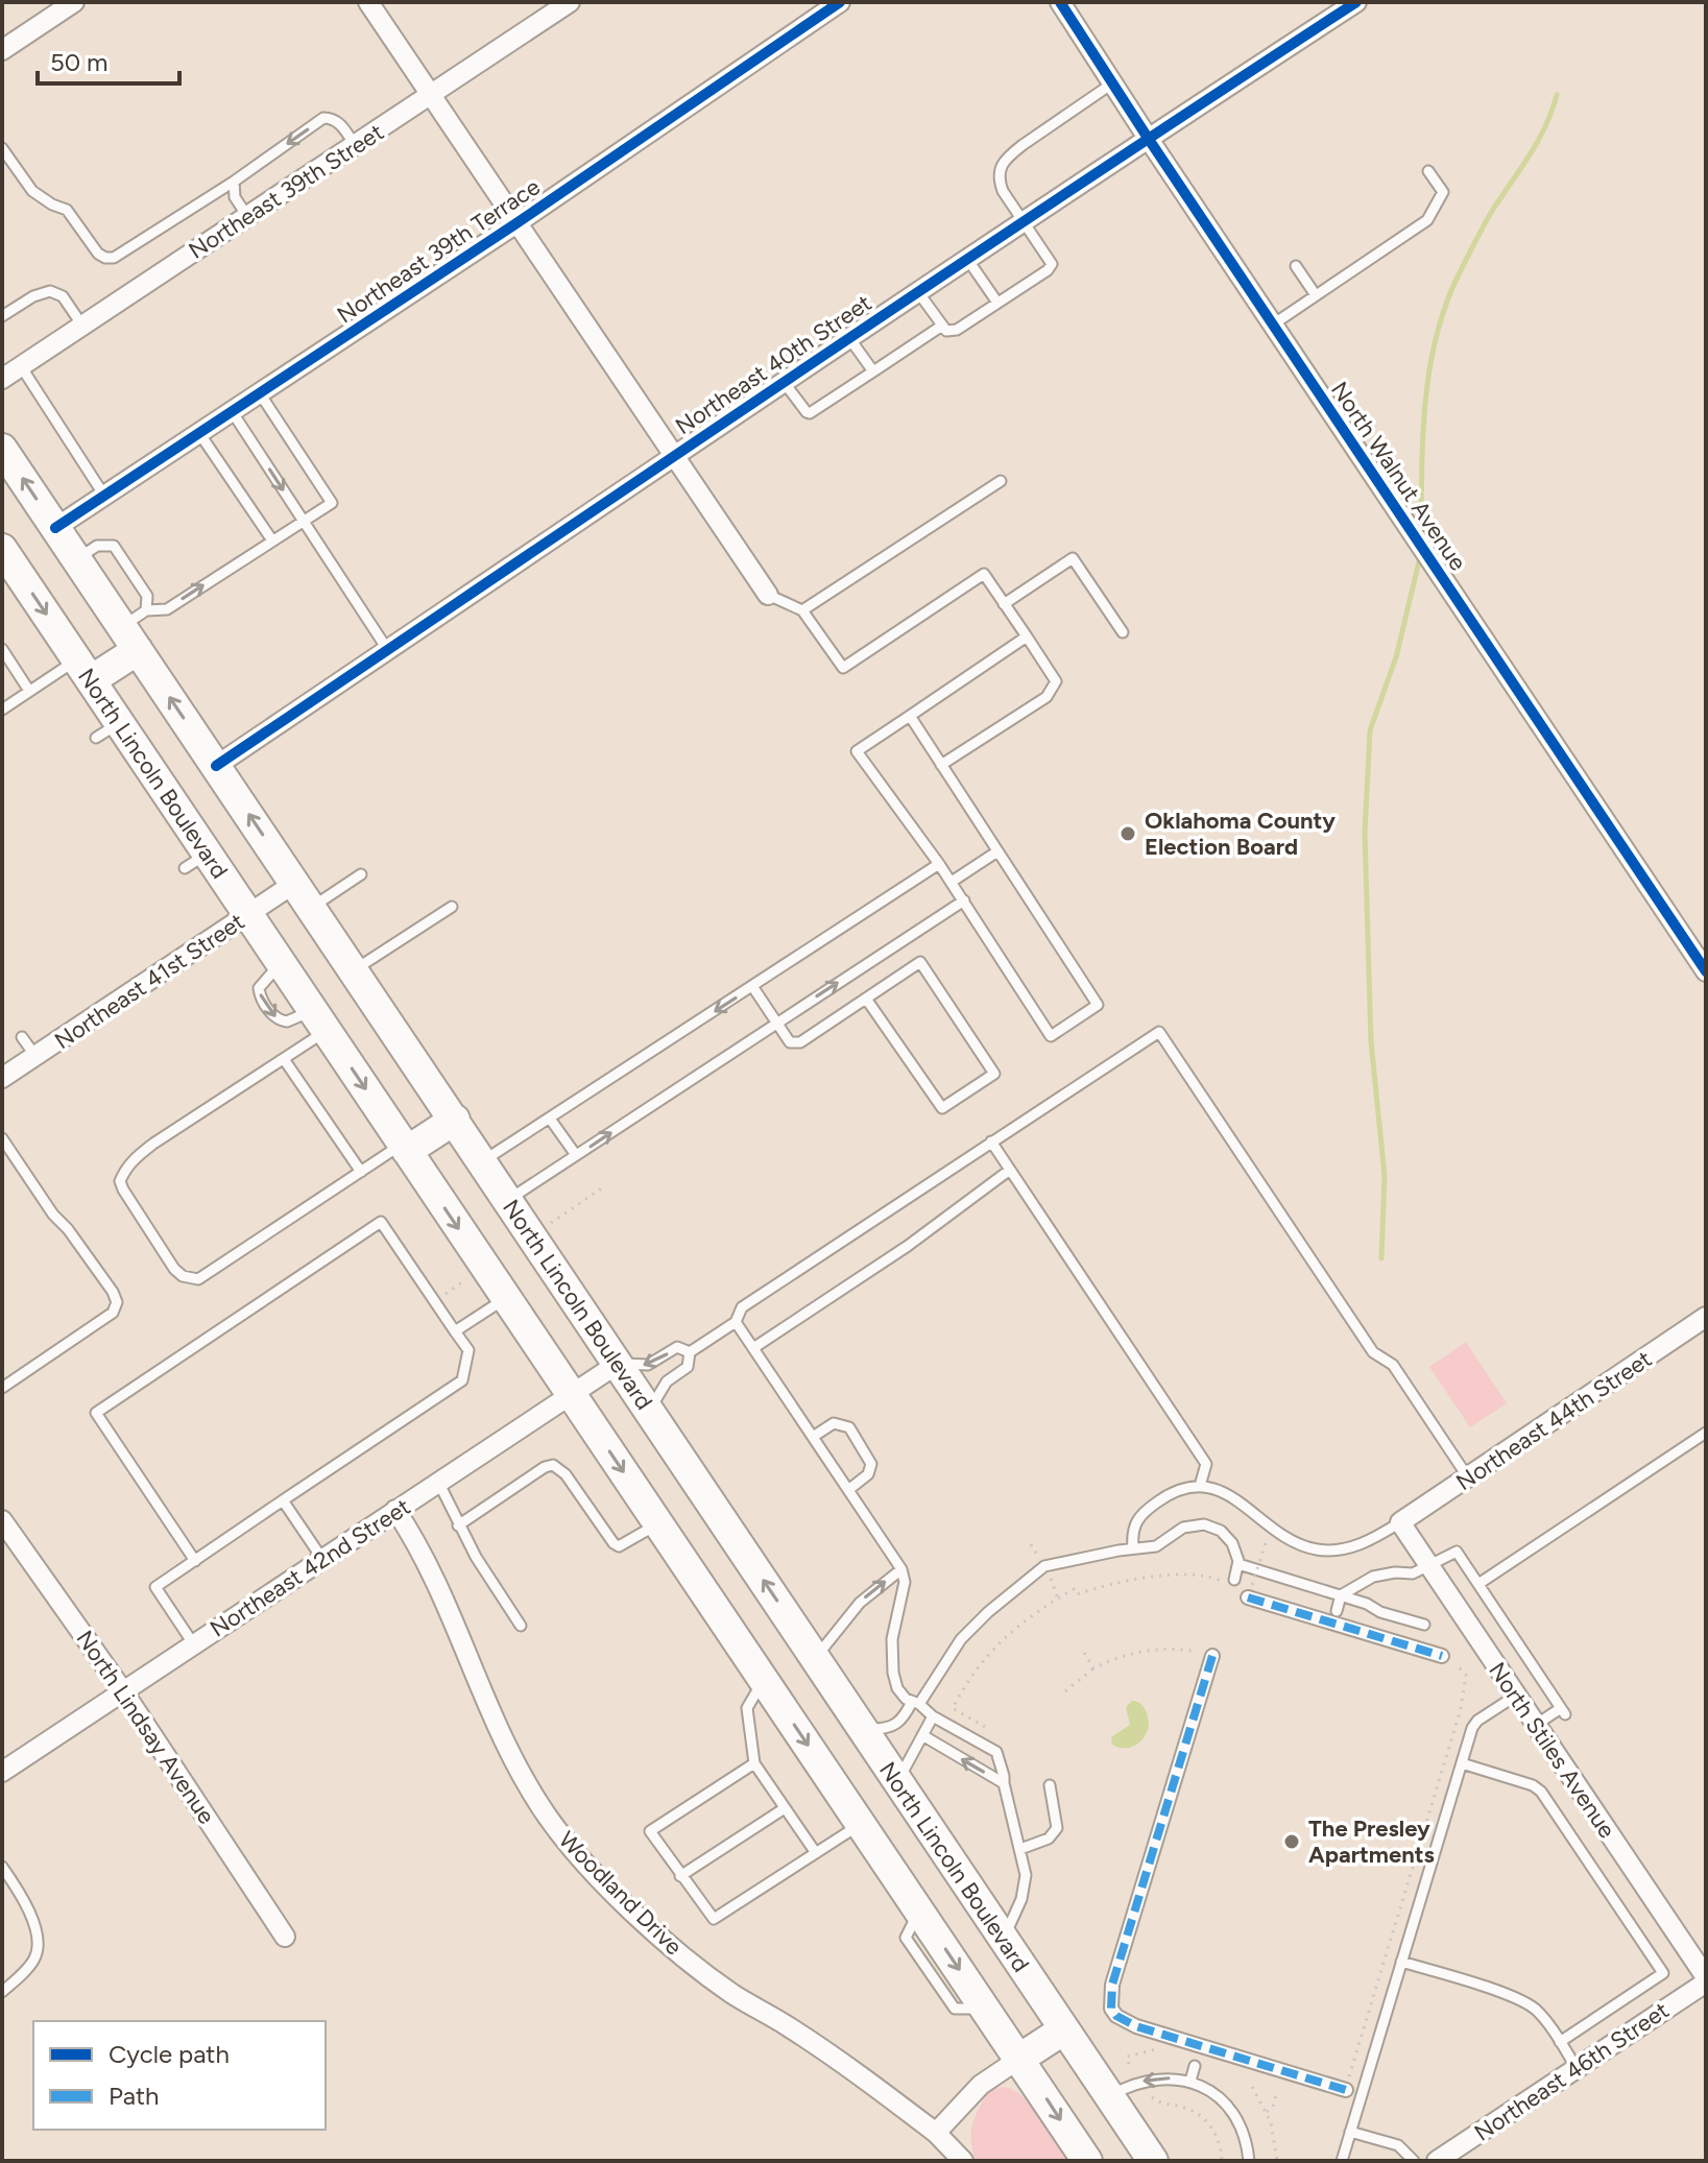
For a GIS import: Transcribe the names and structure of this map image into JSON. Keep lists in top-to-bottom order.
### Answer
{
  "streets": {
    "main road": ["North Lincoln Boulevard"],
    "street": [
      "Northeast 39th Street",
      "Northeast 39th Terrace",
      "Northeast 40th Street",
      "North Walnut Avenue",
      "Northeast 41st Street",
      "Northeast 44th Street",
      "Northeast 42nd Street",
      "North Lindsay Avenue",
      "North Stiles Avenue",
      "Woodland Drive",
      "Northeast 46th Street"
    ]
  },
  "crossings": [
    ["Northeast 39th Terrace", "North Lincoln Boulevard"],
    ["Northeast 40th Street", "North Walnut Avenue"],
    ["Northeast 40th Street", "North Lincoln Boulevard"],
    ["North Lincoln Boulevard", "Northeast 41st Street"],
    ["North Lincoln Boulevard", "Northeast 42nd Street"],
    ["Northeast 44th Street", "North Stiles Avenue"],
    ["Northeast 42nd Street", "North Lindsay Avenue"],
    ["Northeast 42nd Street", "Woodland Drive"],
    ["North Stiles Avenue", "Northeast 46th Street"]
  ],
  "places": ["Oklahoma County Election Board", "The Presley Apartments"],
  "legend": ["Cycle path", "Path"],
  "scale_bar": "50 m"
}
